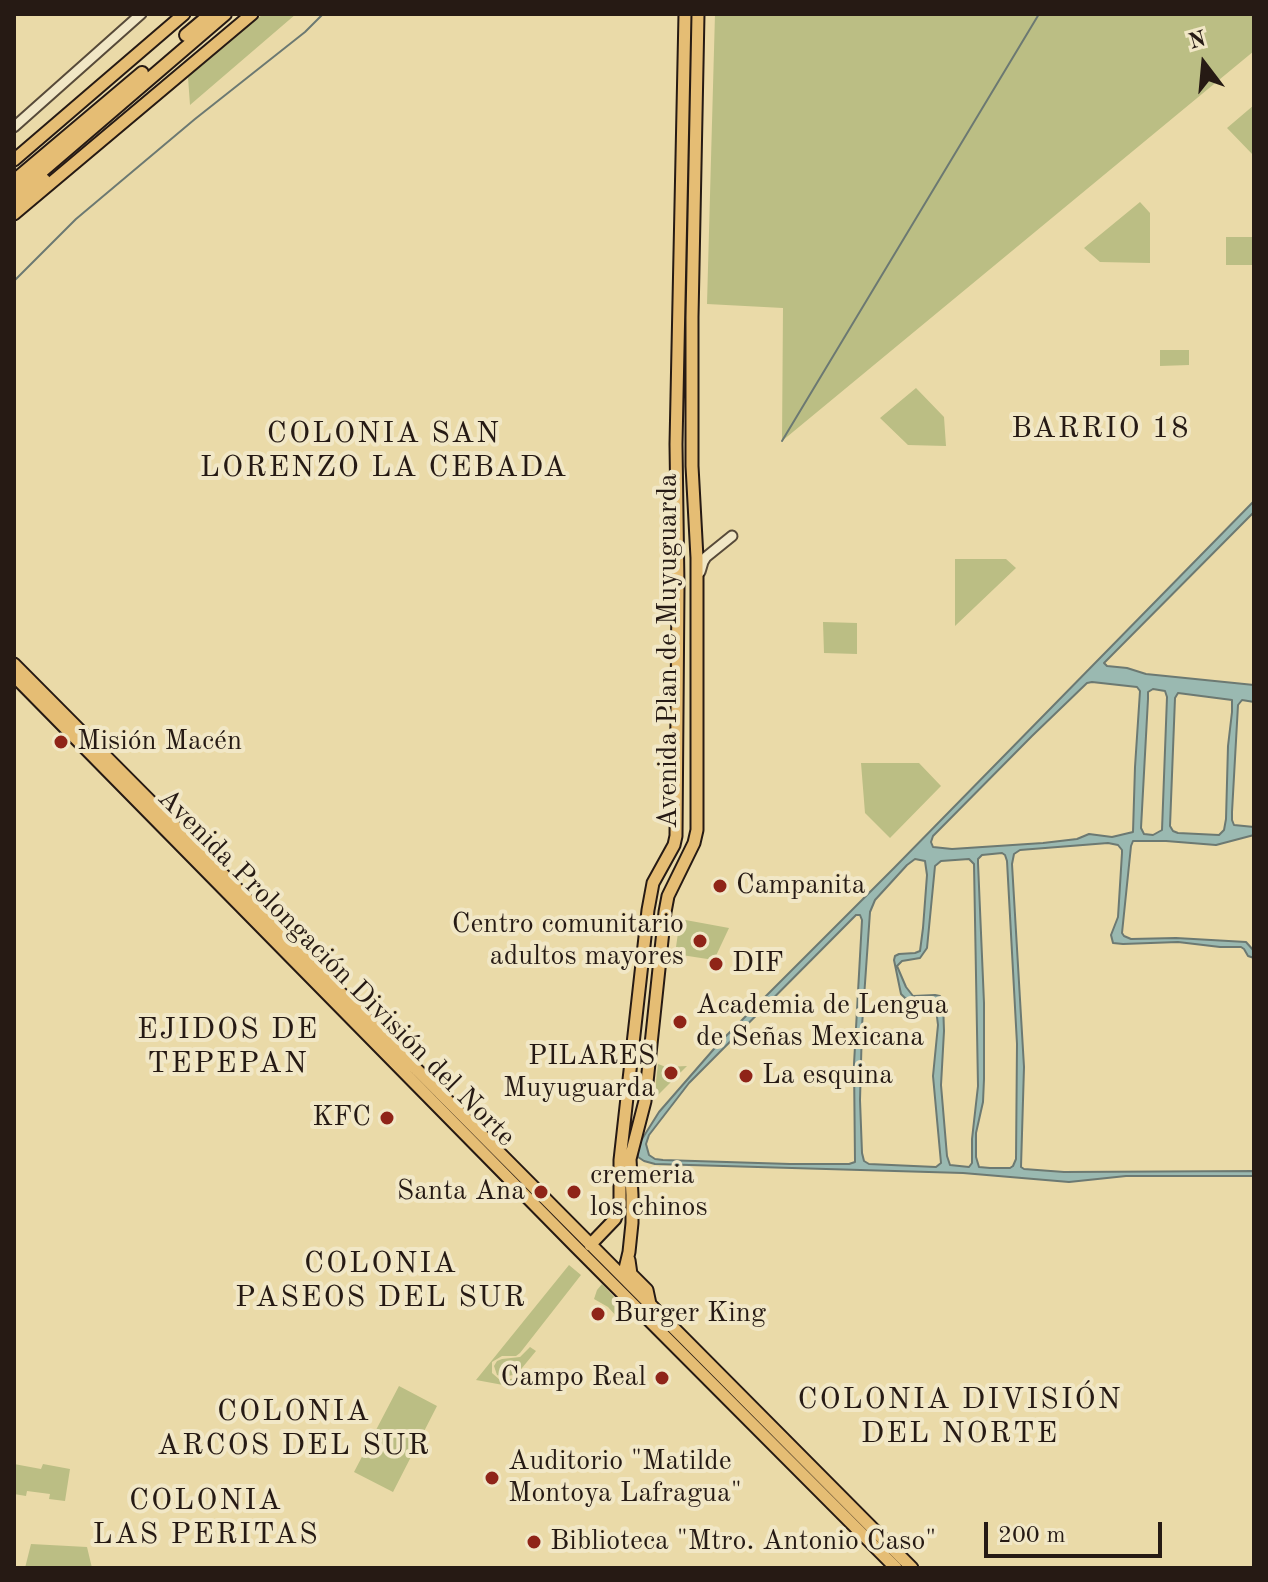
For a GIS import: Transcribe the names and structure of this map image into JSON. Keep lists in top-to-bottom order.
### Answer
{
  "streets": {
    "main road": ["Avenida Plan de Muyuguarda", "Avenida Prolongación División del Norte"]
  },
  "crossings": [
    ["Avenida Plan de Muyuguarda", "Avenida Prolongación División del Norte"]
  ],
  "districts": [
    "BARRIO 18",
    "COLONIA SAN LORENZO LA CEBADA",
    "EJIDOS DE TEPEPAN",
    "COLONIA PASEOS DEL SUR",
    "COLONIA DIVISIÓN DEL NORTE",
    "COLONIA ARCOS DEL SUR",
    "COLONIA LAS PERITAS"
  ],
  "places": [
    "Misión Macén",
    "Campanita",
    "Centro comunitario adultos mayores",
    "DIF",
    "Academia de Lengua de Señas Mexicana",
    "PILARES Muyuguarda",
    "La esquina",
    "KFC",
    "Santa Ana",
    "cremeria los chinos",
    "Burger King",
    "Campo Real",
    "Auditorio \"Matilde Montoya Lafragua\"",
    "Biblioteca \"Mtro. Antonio Caso\""
  ],
  "scale_bar": "200 m",
  "north": "top"
}
